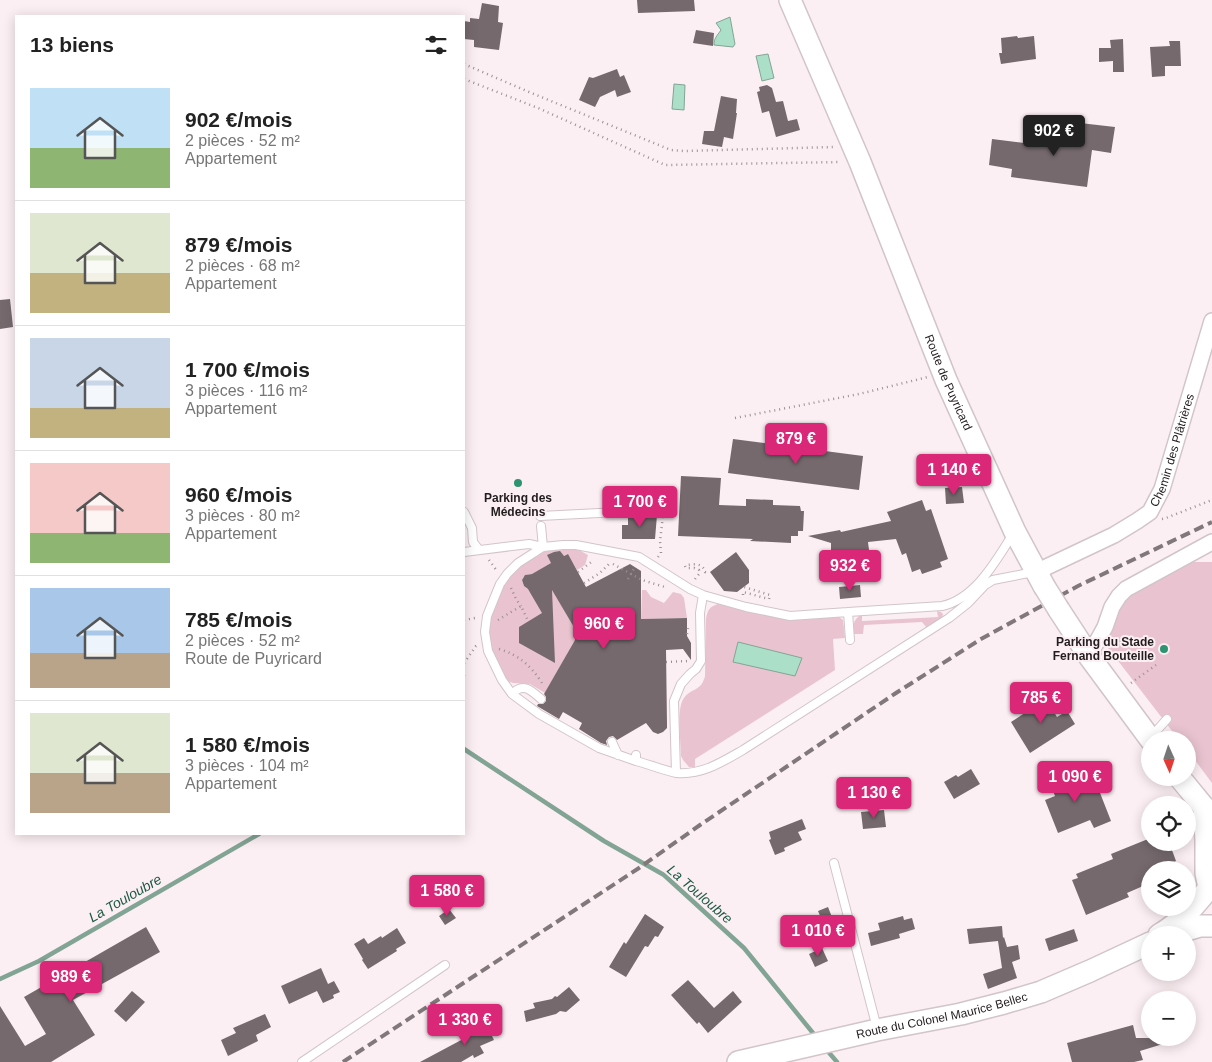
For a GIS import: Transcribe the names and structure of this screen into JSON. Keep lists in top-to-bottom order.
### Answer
{
  "streets": {
    "main road": ["Route de Puyricard", "Route du Colonel Maurice Bellec"],
    "street": ["Chemin des Plâtrières"]
  },
  "crossings": [
    ["Route de Puyricard", "Chemin des Plâtrières"]
  ],
  "water": ["La Touloubre"],
  "places": ["Parking des Médecins", "Parking du Stade Fernand Bouteille"],
  "north": "bottom",
  "page": {
    "heading": "13 biens",
    "list": [
      {
        "name": "902 €/mois",
        "note": "2 pièces · 52 m² · Appartement"
      },
      {
        "name": "879 €/mois",
        "note": "2 pièces · 68 m² · Appartement"
      },
      {
        "name": "1 700 €/mois",
        "note": "3 pièces · 116 m² · Appartement"
      },
      {
        "name": "960 €/mois",
        "note": "3 pièces · 80 m² · Appartement"
      },
      {
        "name": "785 €/mois",
        "note": "2 pièces · 52 m² · Route de Puyricard"
      },
      {
        "name": "1 580 €/mois",
        "note": "3 pièces · 104 m² · Appartement"
      }
    ],
    "price": [
      "902 €",
      "879 €",
      "1 140 €",
      "1 700 €",
      "932 €",
      "960 €",
      "785 €",
      "1 090 €",
      "1 130 €",
      "1 580 €",
      "1 010 €",
      "989 €",
      "1 330 €"
    ],
    "map_buttons": ["+", "−"]
  }
}
